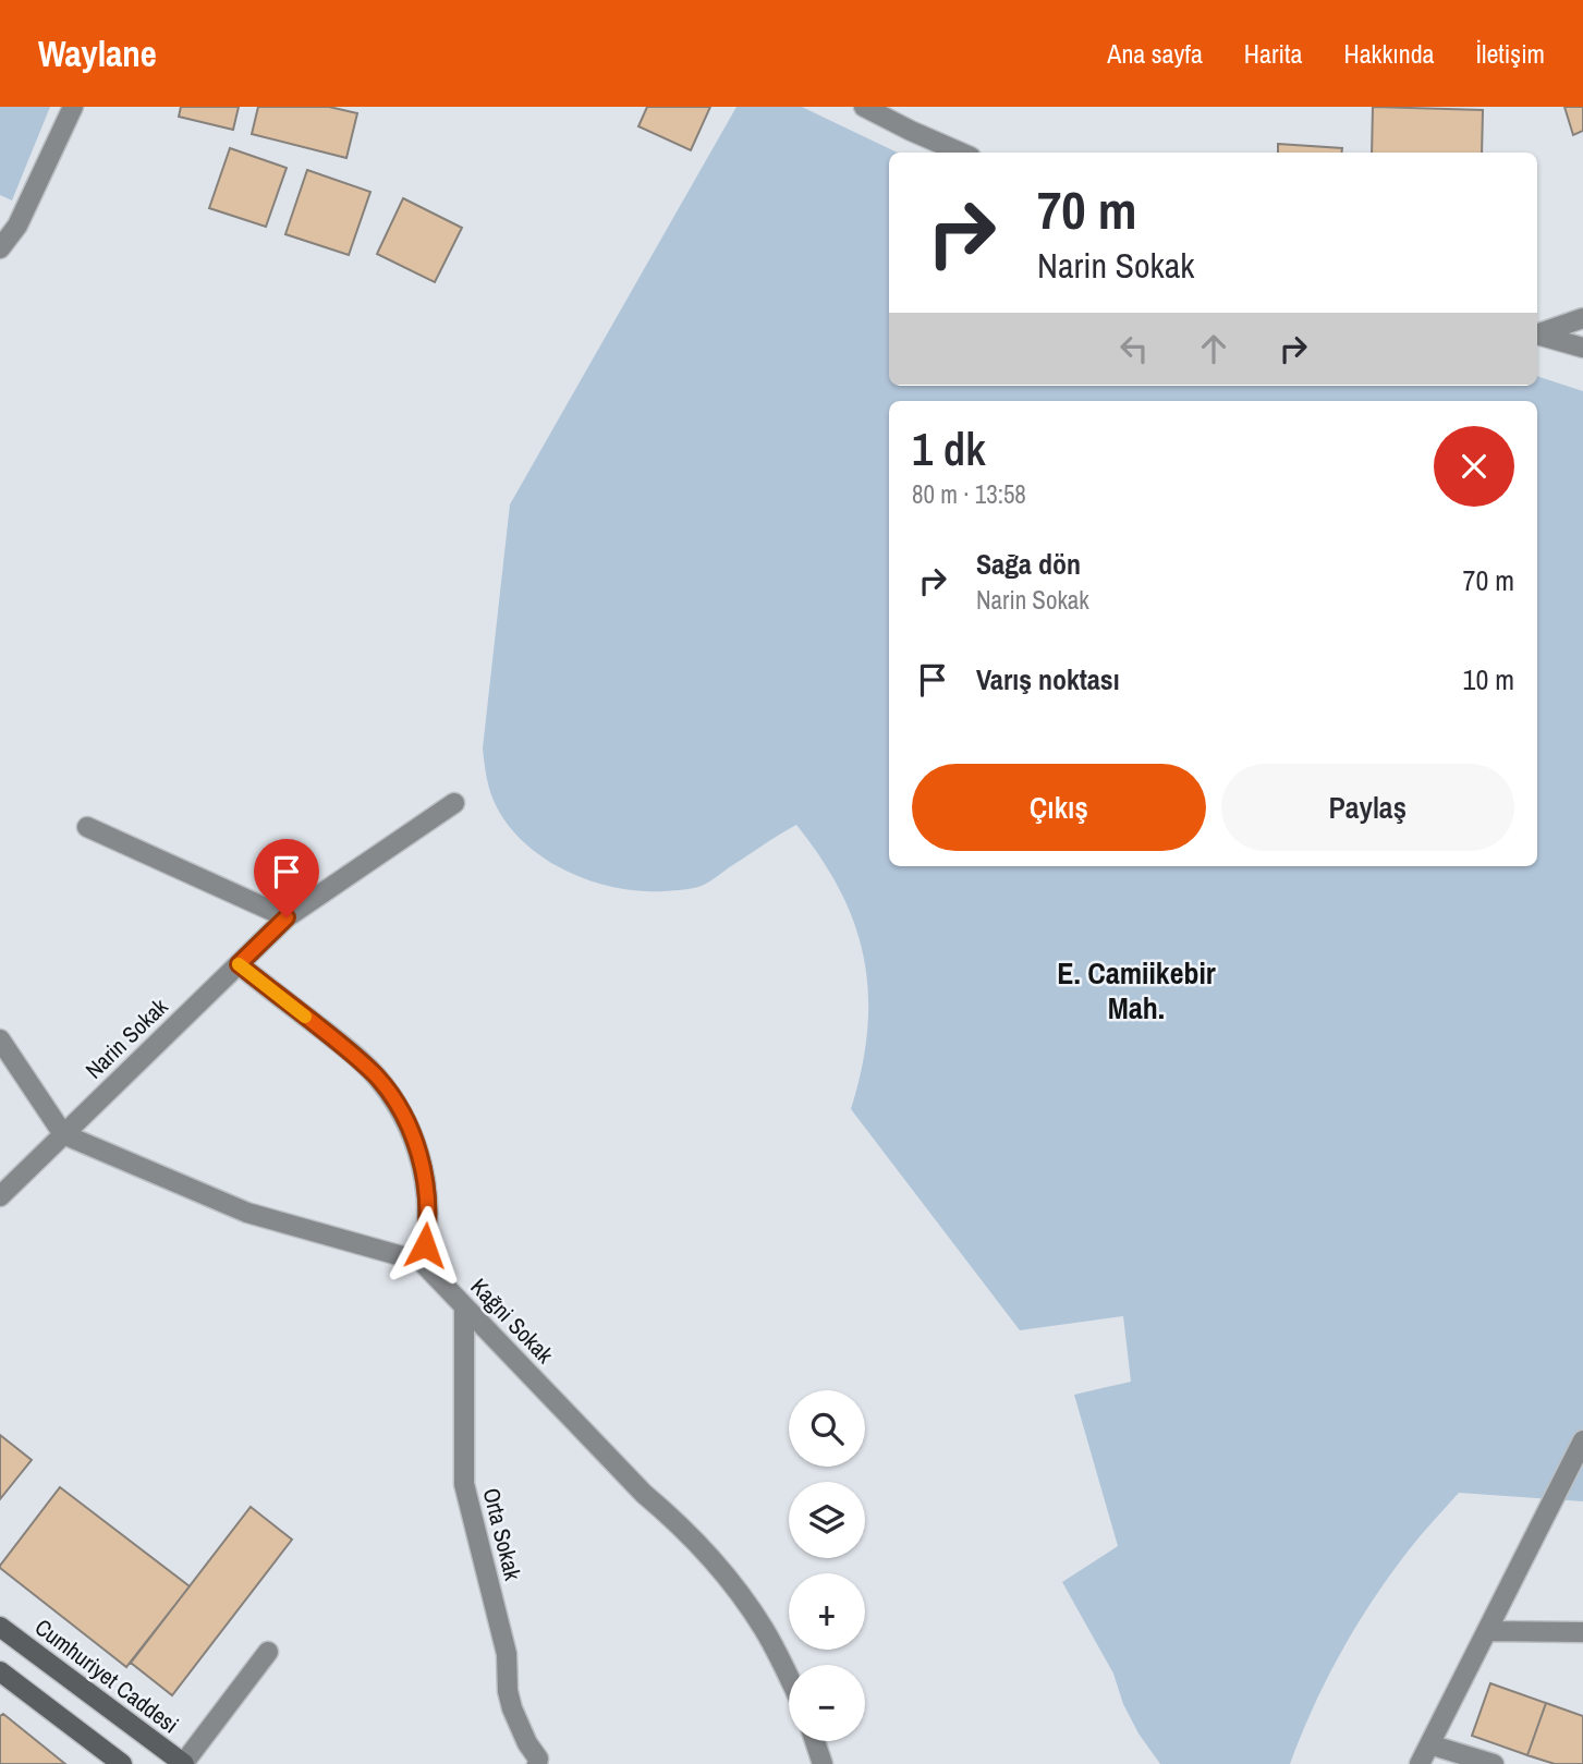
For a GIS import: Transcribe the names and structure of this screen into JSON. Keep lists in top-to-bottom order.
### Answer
{
  "streets": {
    "main road": ["Cumhuriyet Caddesi"],
    "street": ["Narin Sokak", "Kağni Sokak", "Orta Sokak"]
  },
  "crossings": [
    ["Kağni Sokak", "Orta Sokak"]
  ],
  "districts": ["E. Camiikebir Mah."],
  "page": {
    "header": "Waylane",
    "nav": [
      "Ana sayfa",
      "Harita",
      "Hakkında",
      "İletişim"
    ],
    "turn": ["70 m", "Narin Sokak"],
    "heading": ["1 dk", "80 m · 13:58"],
    "list": [
      {
        "name": "Sağa dön",
        "note": "Narin Sokak",
        "value": "70 m"
      },
      {
        "name": "Varış noktası",
        "value": "10 m"
      }
    ],
    "buttons": ["Çıkış", "Paylaş"],
    "map_buttons": ["+", "−"]
  }
}
